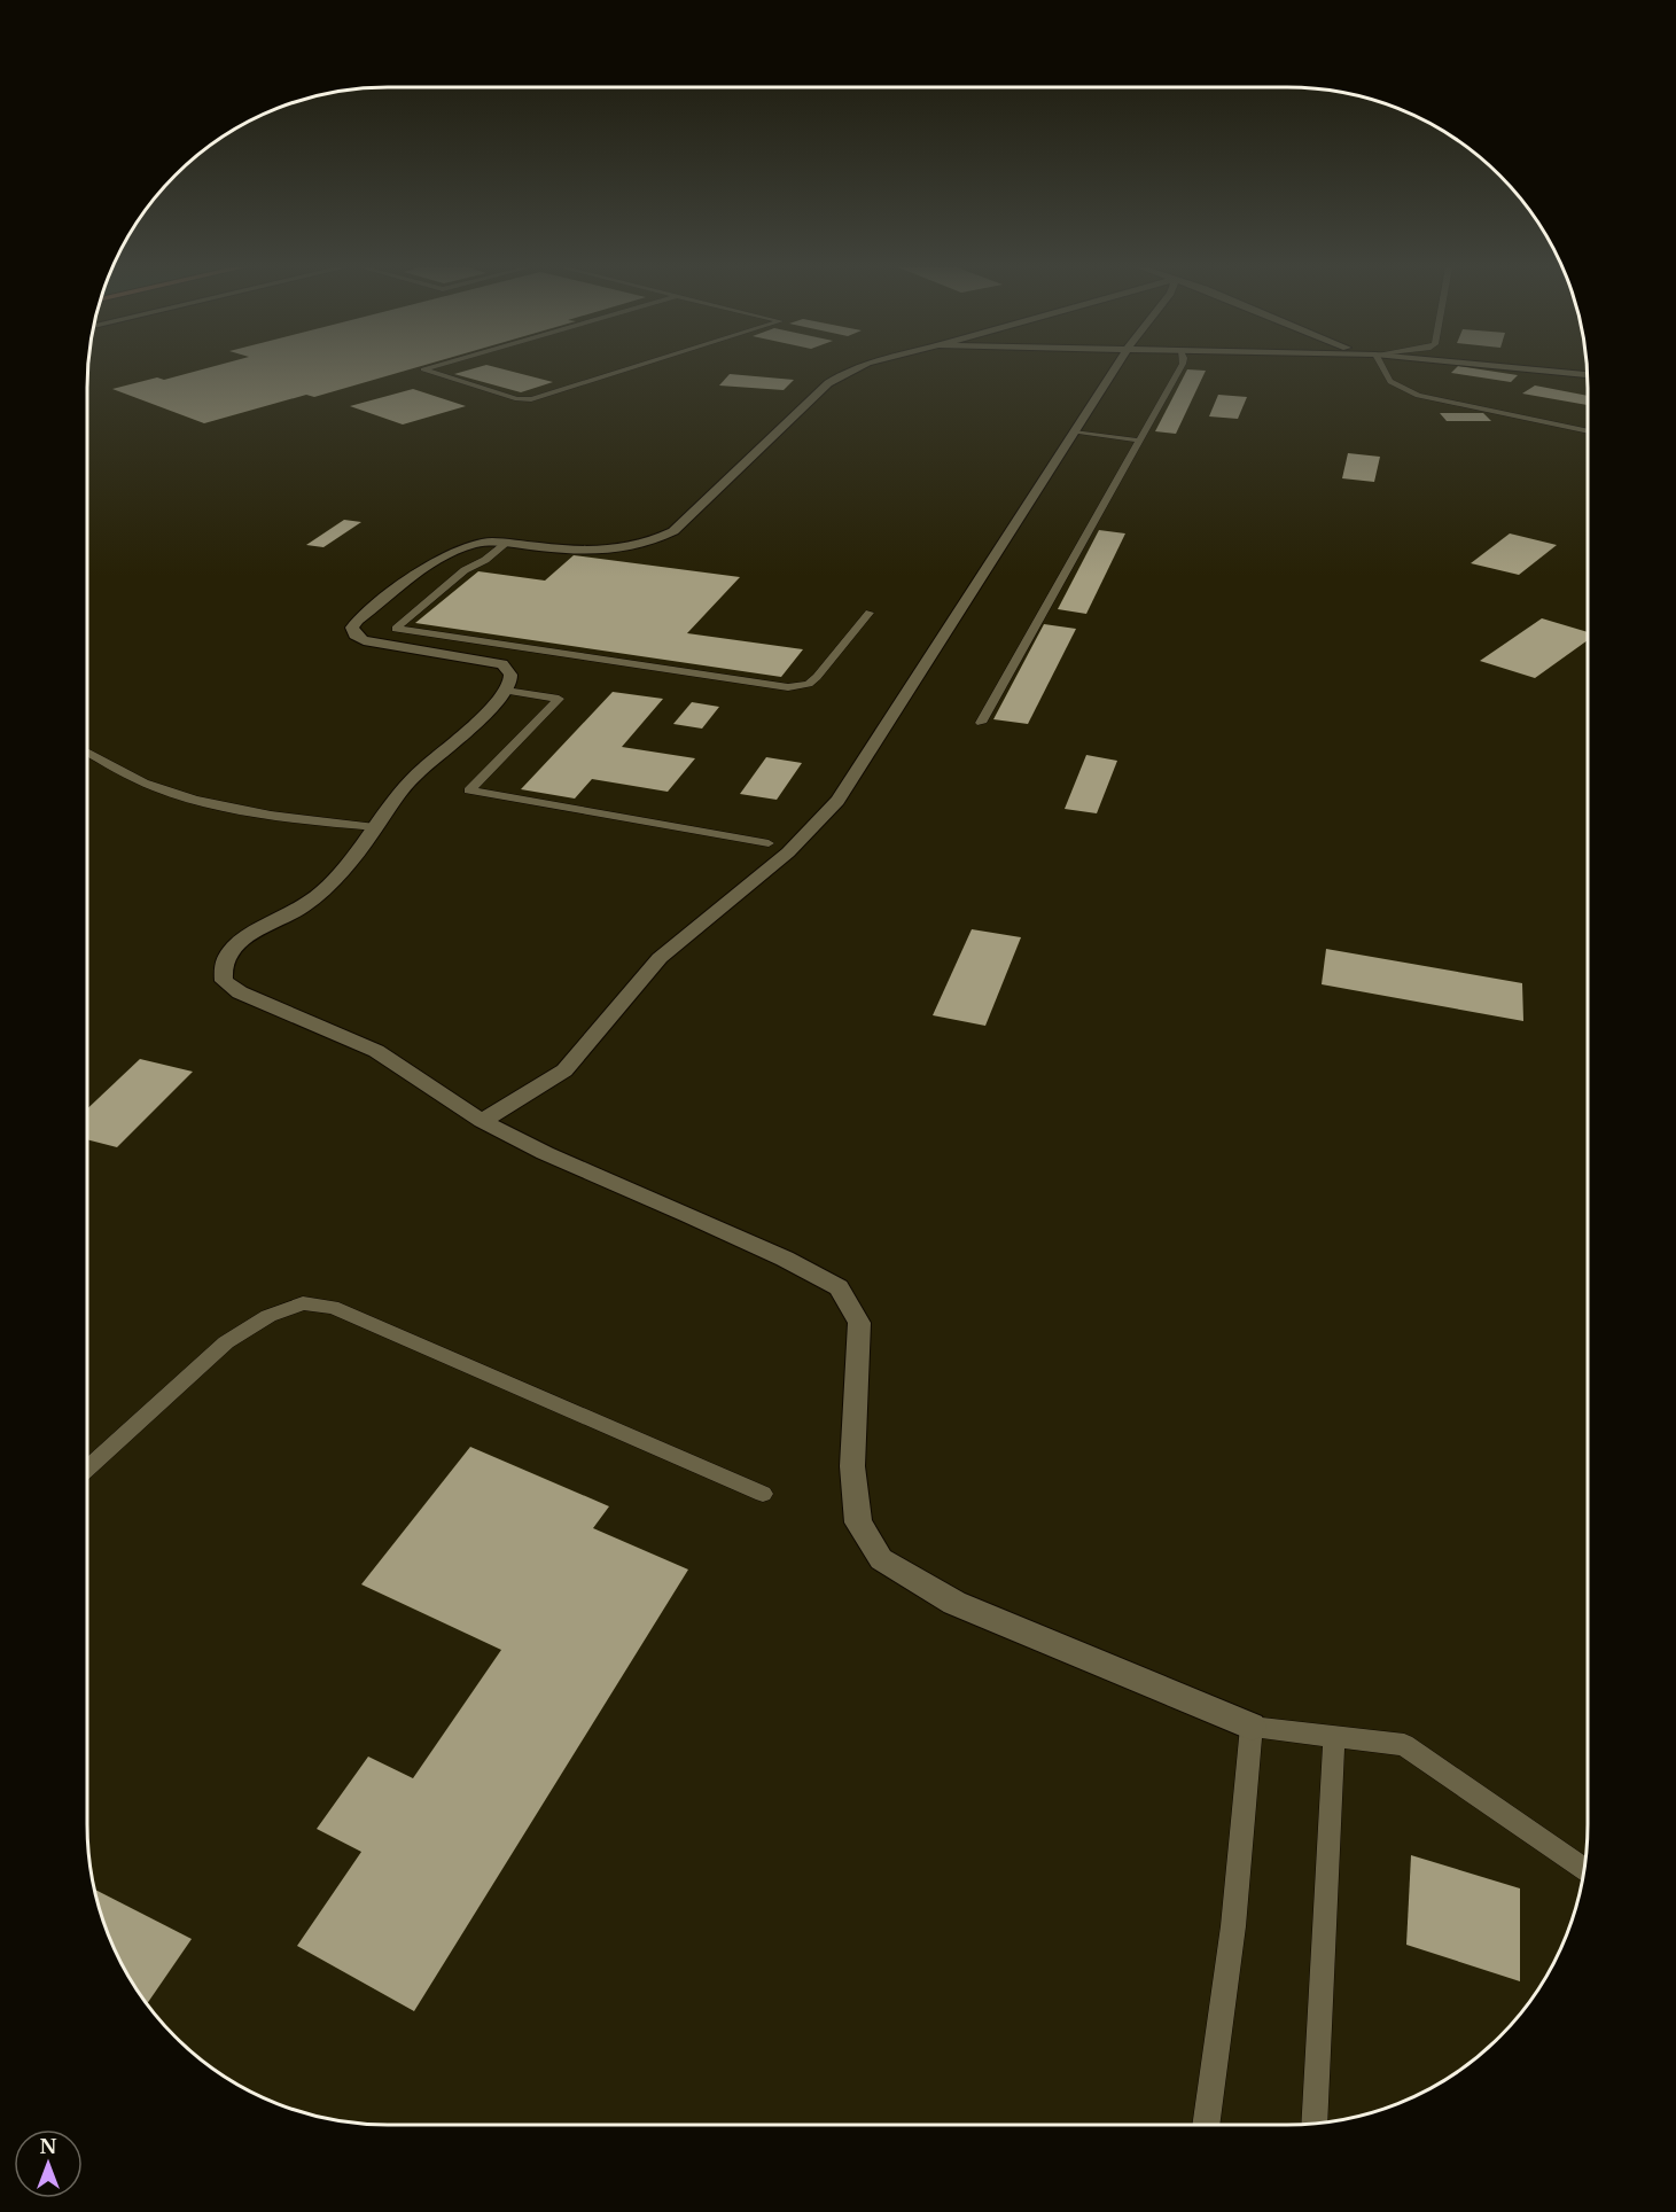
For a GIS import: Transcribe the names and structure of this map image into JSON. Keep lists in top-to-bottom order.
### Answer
{
  "north": "top"
}
